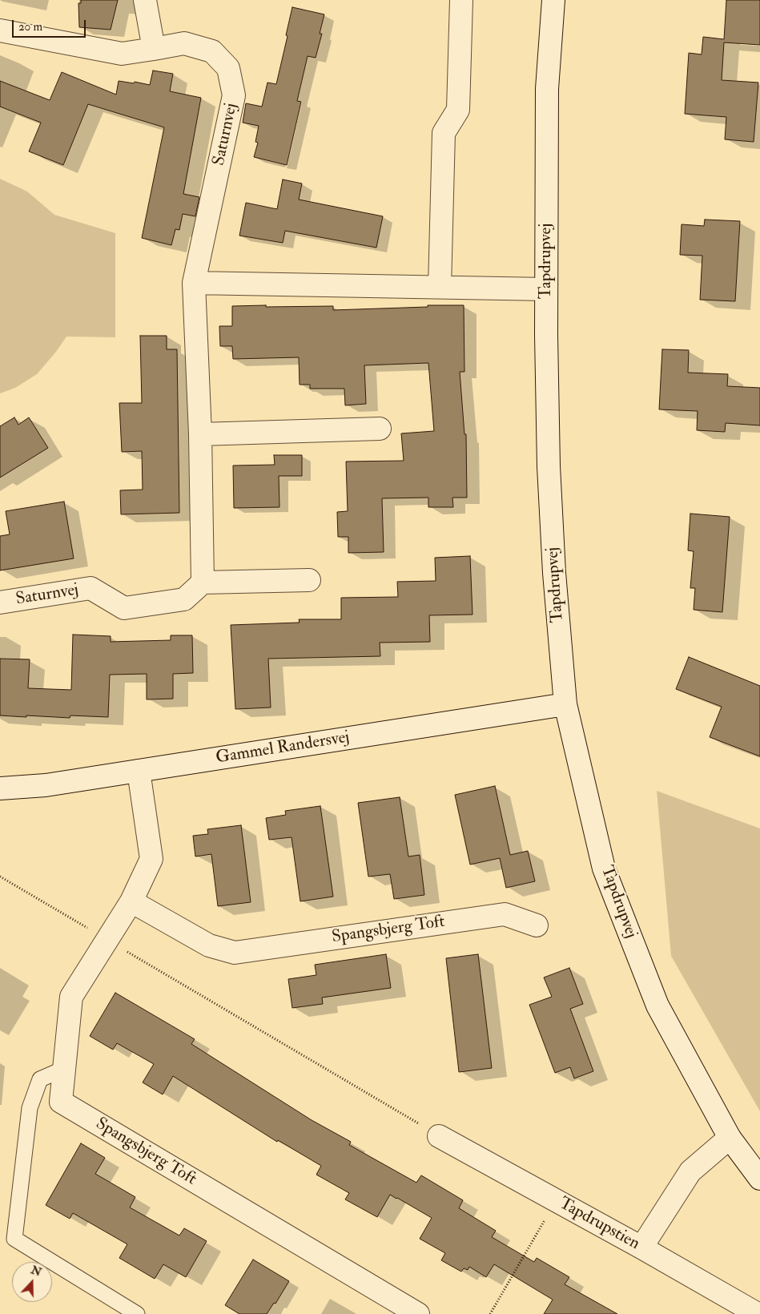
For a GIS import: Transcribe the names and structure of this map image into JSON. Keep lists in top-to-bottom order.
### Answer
{
  "streets": {
    "street": [
      "Saturnvej",
      "Tapdrupvej",
      "Gammel Randersvej",
      "Spangsbjerg Toft",
      "Tapdrupstien"
    ]
  },
  "crossings": [
    ["Tapdrupvej", "Gammel Randersvej"],
    ["Gammel Randersvej", "Spangsbjerg Toft"]
  ],
  "scale_bar": "20 m",
  "north": "top"
}
